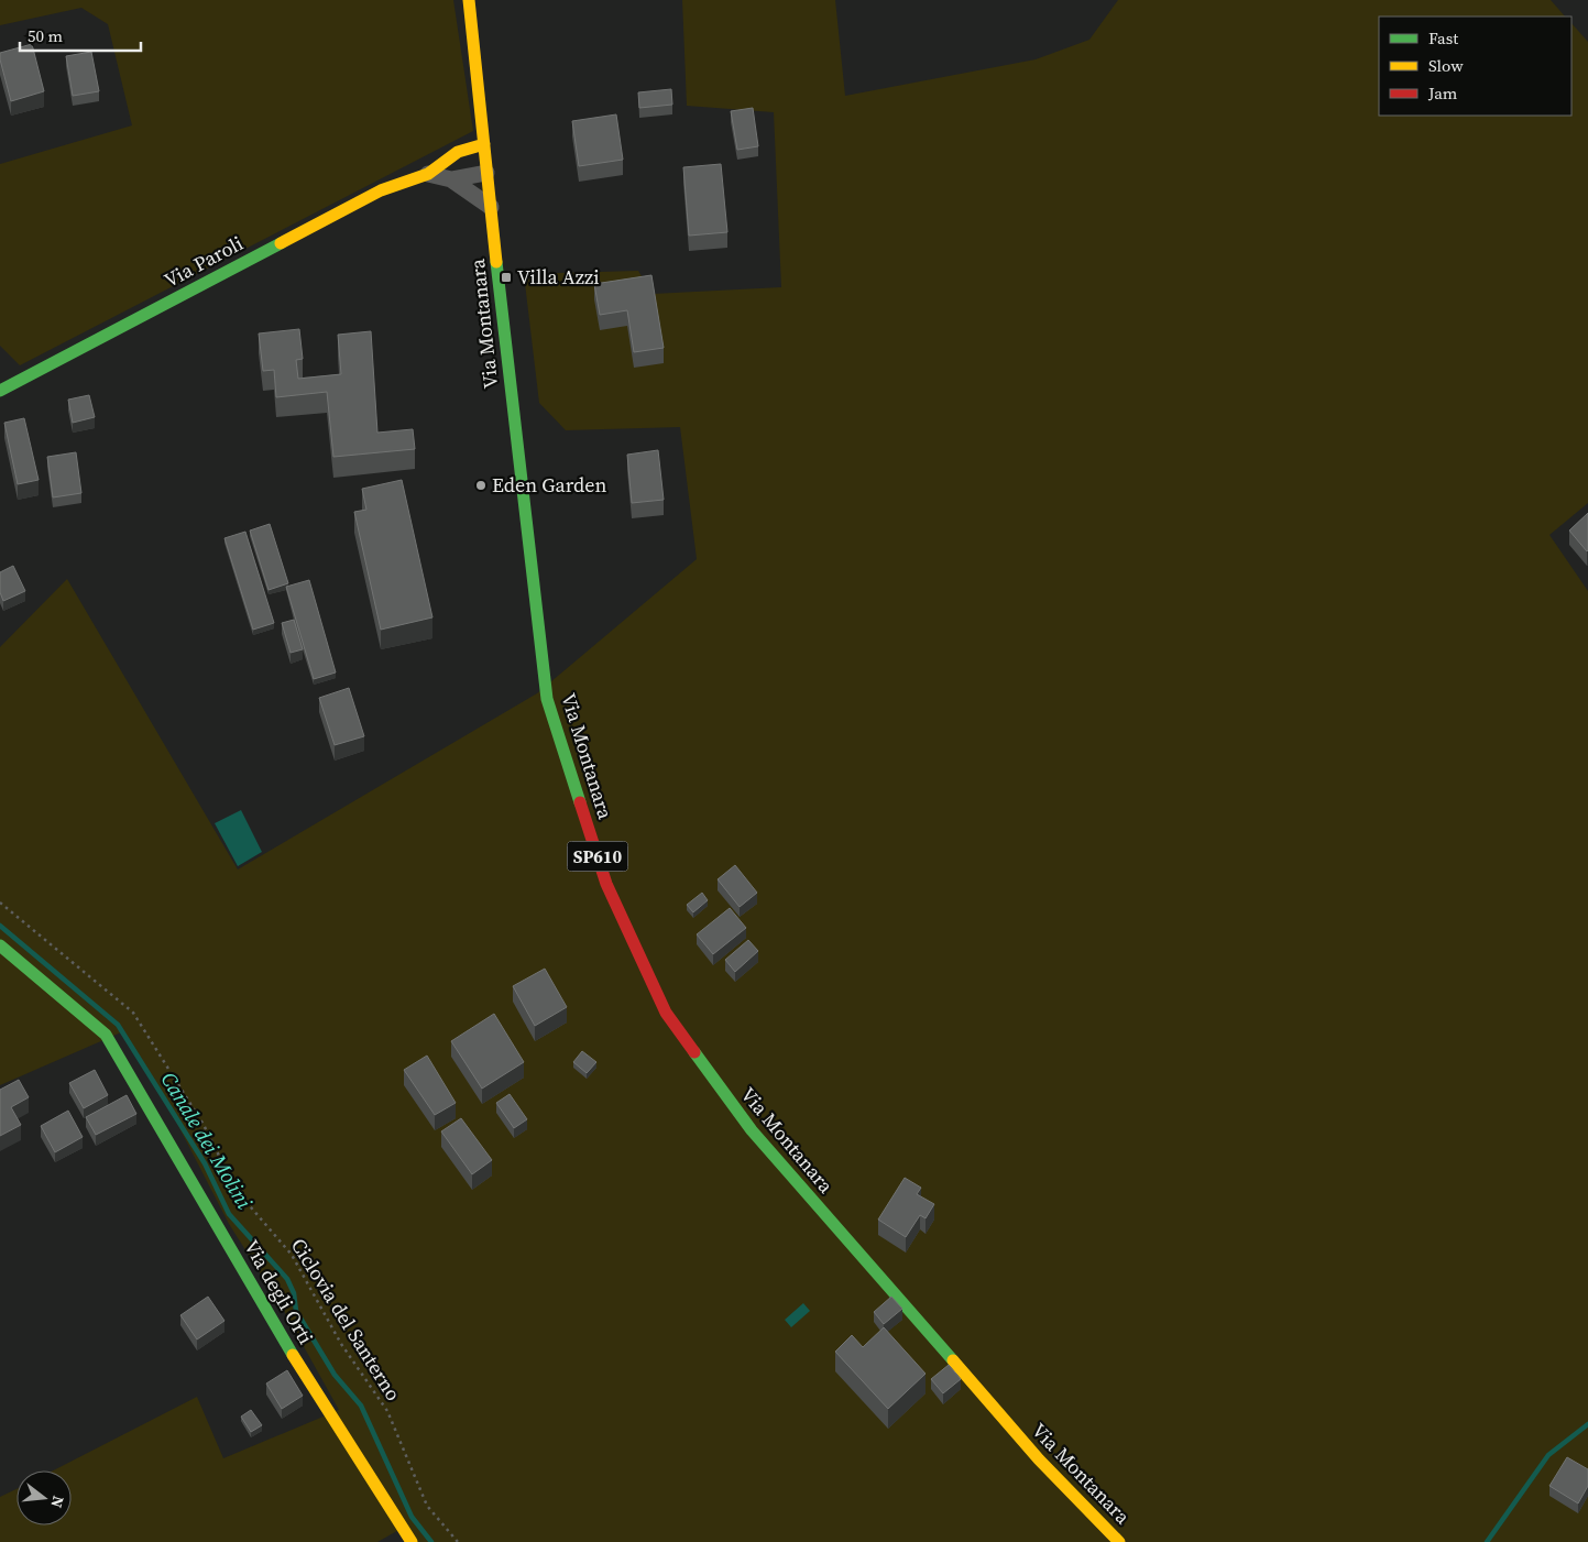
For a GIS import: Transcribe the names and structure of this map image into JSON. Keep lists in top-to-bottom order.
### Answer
{
  "streets": {
    "main road": [
      "Via Paroli",
      "Via Montanara",
      "SP610",
      "Via degli Orti"
    ],
    "path": ["Ciclovia del Santerno"]
  },
  "crossings": [
    ["Via Paroli", "Via Montanara"]
  ],
  "water": ["Canale dei Molini"],
  "places": {
    "transit": ["Villa Azzi"],
    "other": ["Eden Garden"]
  },
  "legend": ["Fast", "Slow", "Jam"],
  "scale_bar": "50 m",
  "north": "right"
}
